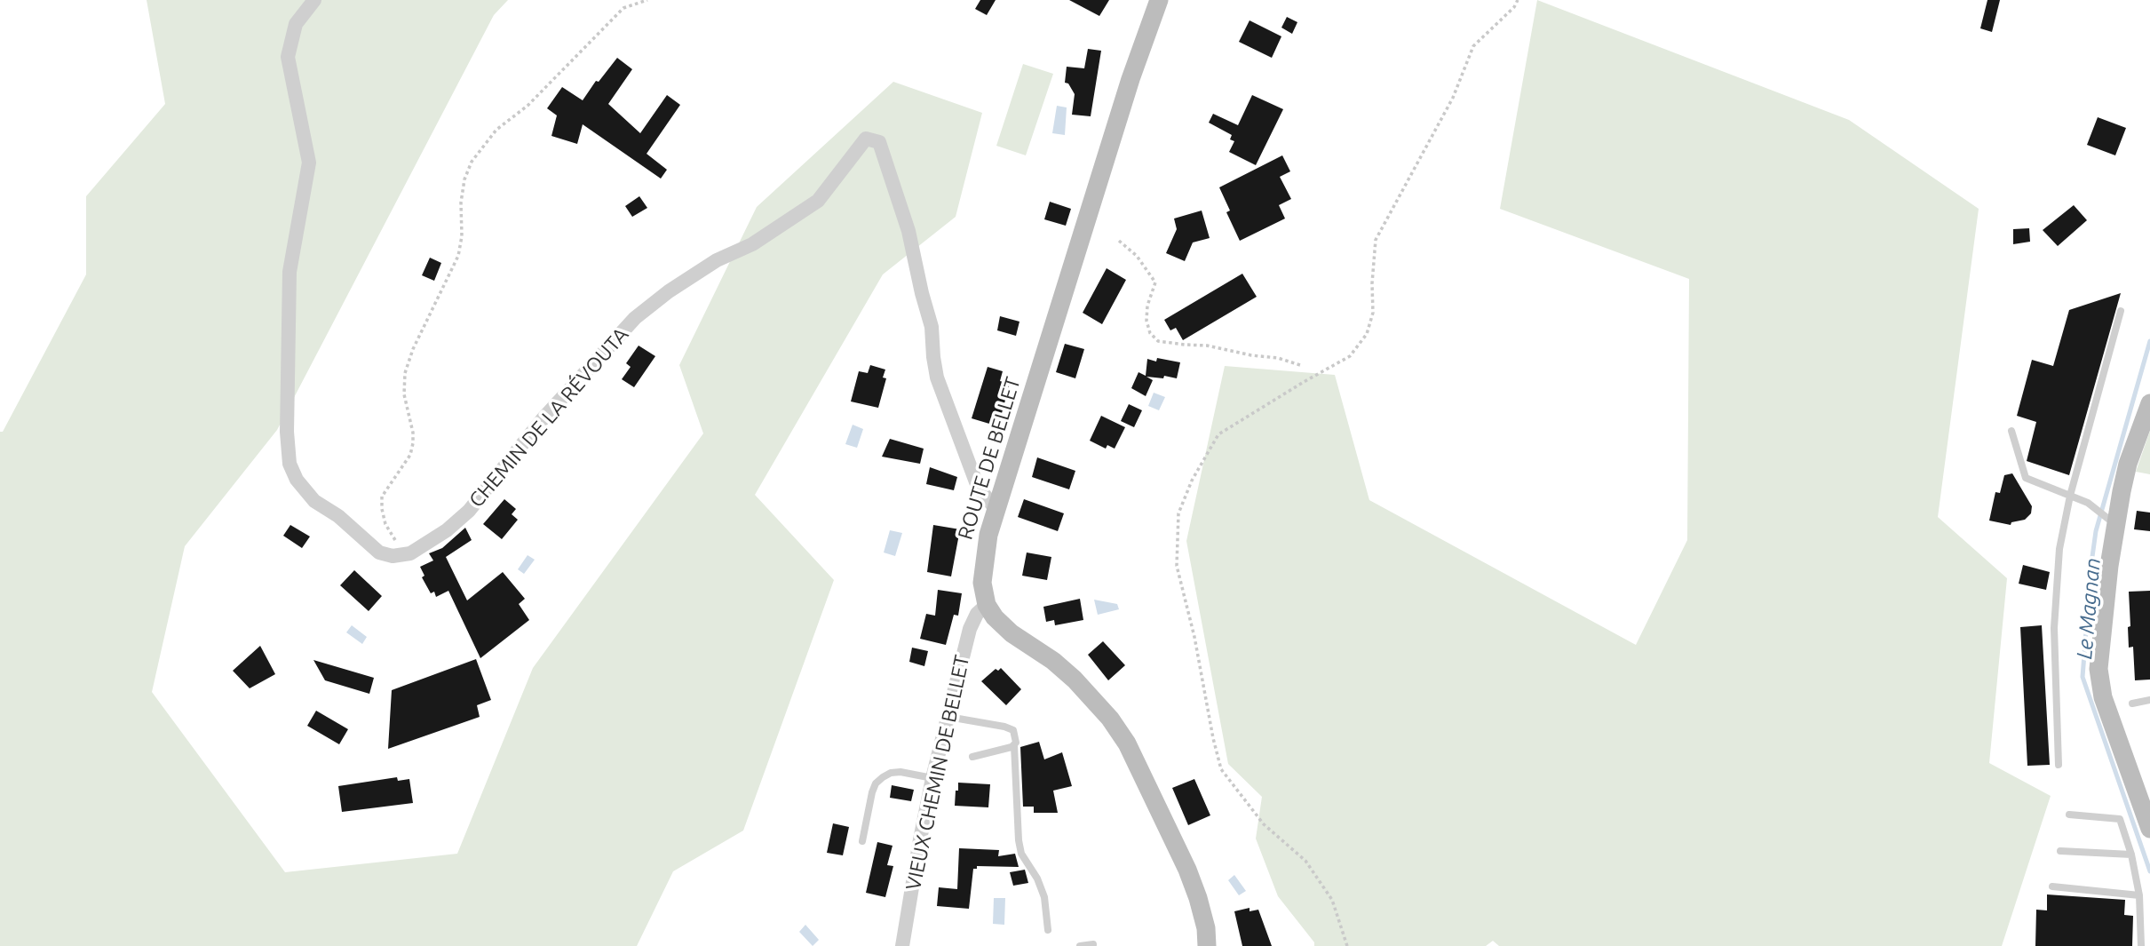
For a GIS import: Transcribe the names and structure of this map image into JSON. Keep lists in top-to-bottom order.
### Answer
{
  "streets": {
    "main road": ["ROUTE DE BELLET"],
    "street": ["CHEMIN DE LA RÉVOUTA", "VIEUX CHEMIN DE BELLET"]
  },
  "crossings": [
    ["CHEMIN DE LA RÉVOUTA", "ROUTE DE BELLET"],
    ["ROUTE DE BELLET", "VIEUX CHEMIN DE BELLET"]
  ],
  "water": ["Le Magnan"]
}
